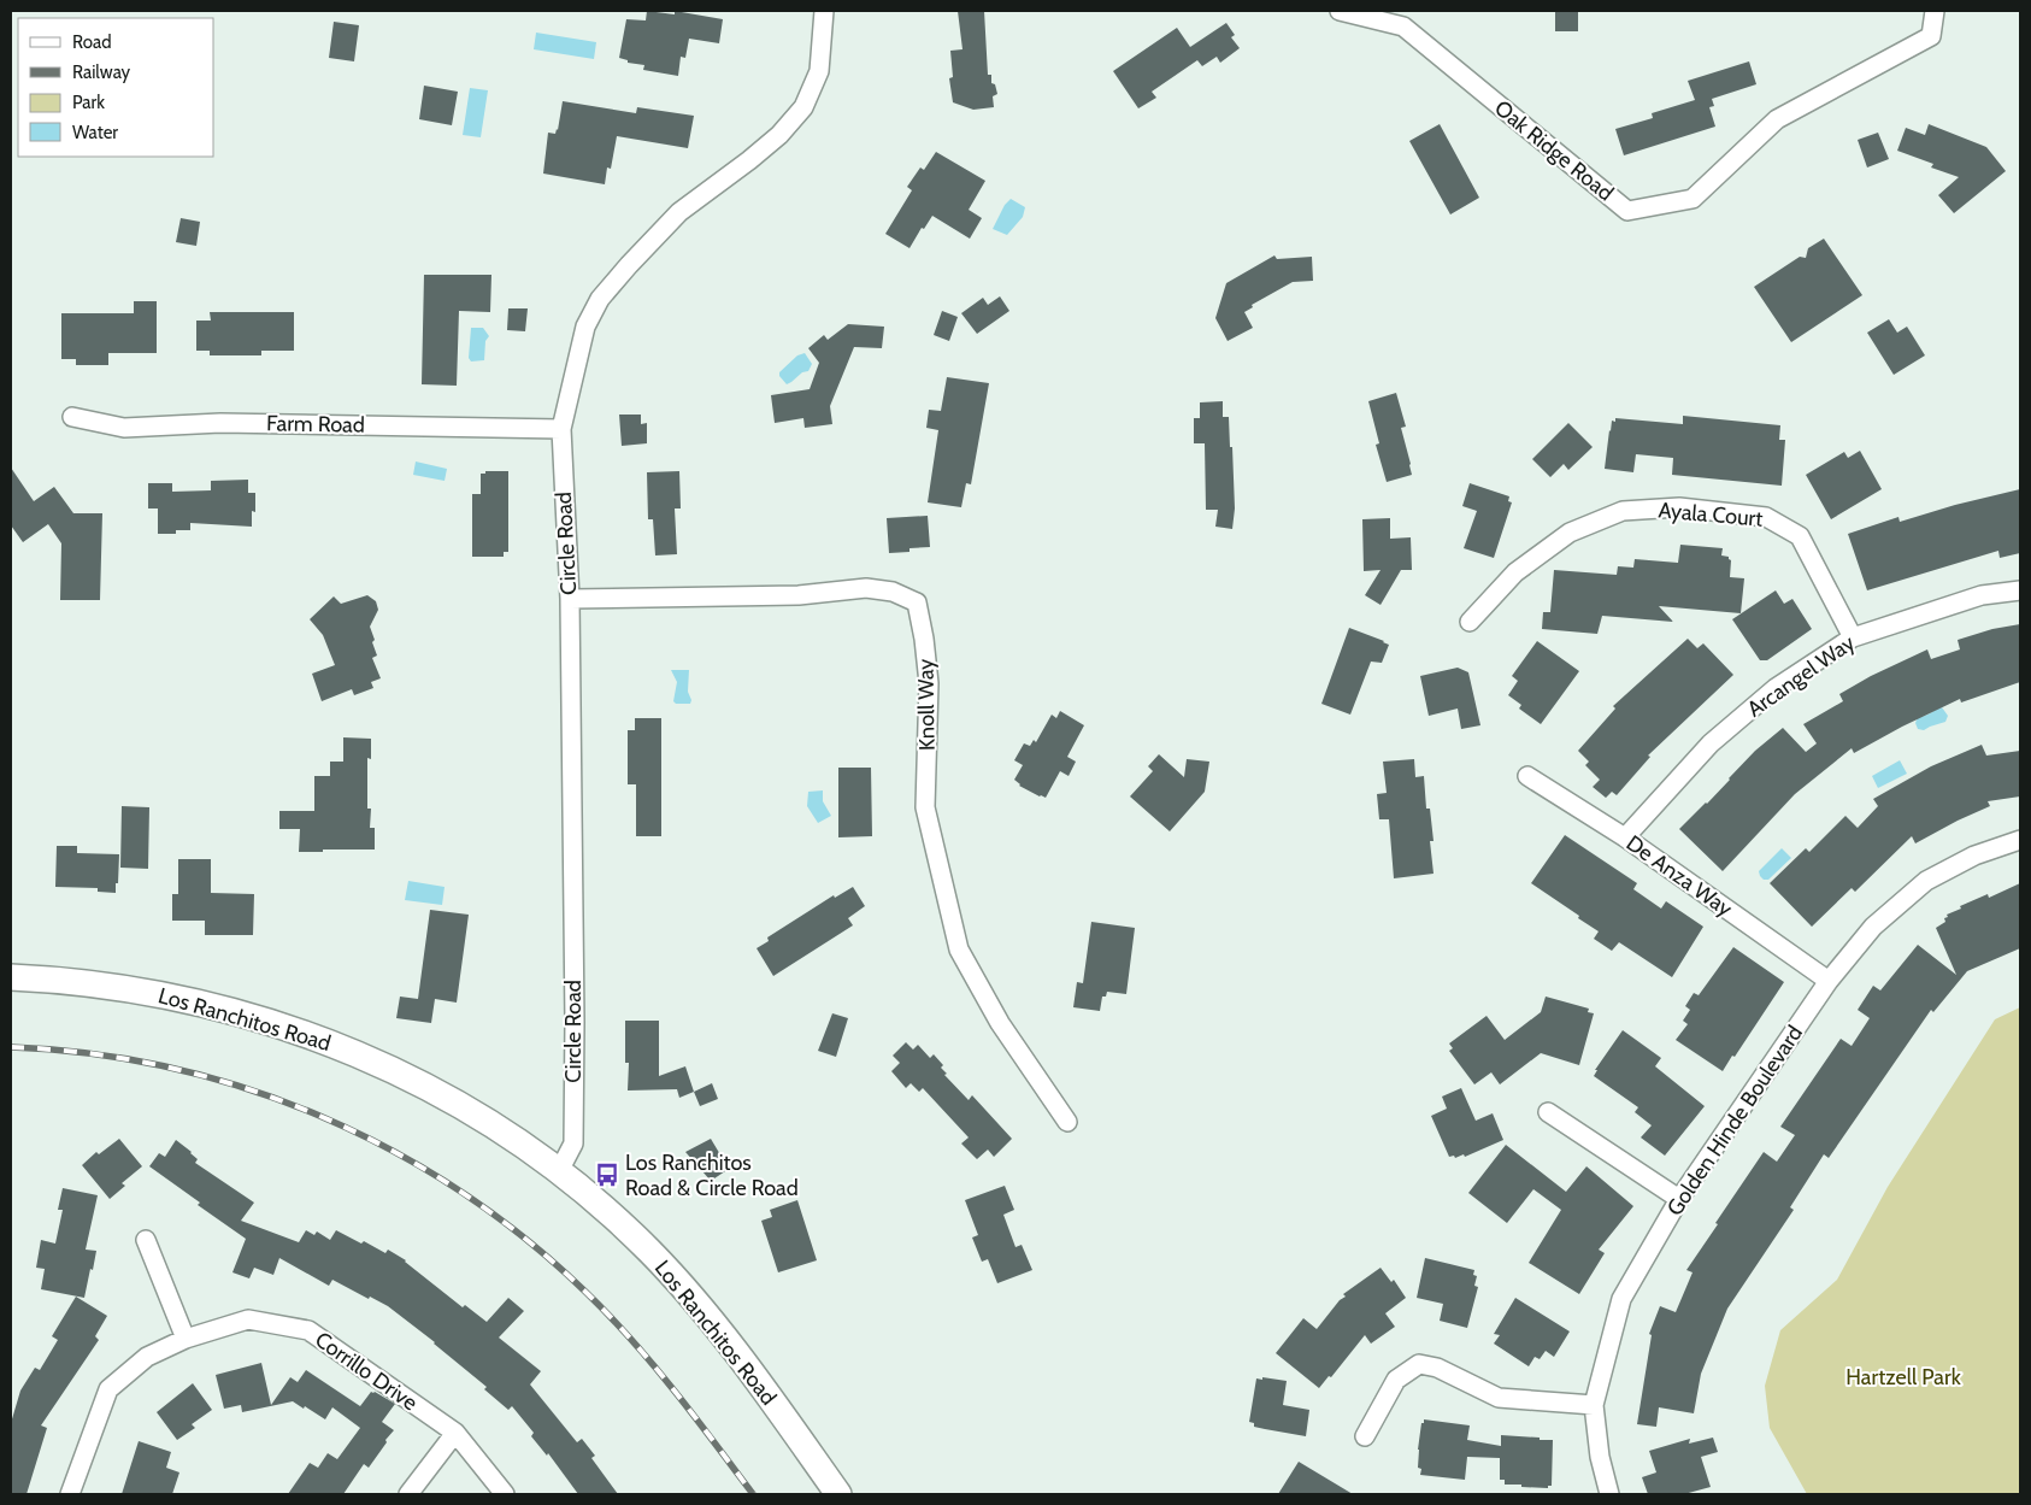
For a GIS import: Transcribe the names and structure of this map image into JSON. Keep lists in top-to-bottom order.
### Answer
{
  "streets": {
    "main road": ["Los Ranchitos Road"],
    "street": [
      "Oak Ridge Road",
      "Farm Road",
      "Ayala Court",
      "Circle Road",
      "Arcangel Way",
      "Knoll Way",
      "De Anza Way",
      "Golden Hinde Boulevard",
      "Corrillo Drive"
    ]
  },
  "crossings": [
    ["Farm Road", "Circle Road"],
    ["Ayala Court", "Arcangel Way"],
    ["Circle Road", "Knoll Way"],
    ["Circle Road", "Los Ranchitos Road"],
    ["Arcangel Way", "De Anza Way"],
    ["De Anza Way", "Golden Hinde Boulevard"]
  ],
  "parks": ["Hartzell Park"],
  "places": {
    "bus stop": ["Los Ranchitos Road & Circle Road"]
  },
  "legend": [
    "Road",
    "Railway",
    "Park",
    "Water"
  ]
}
